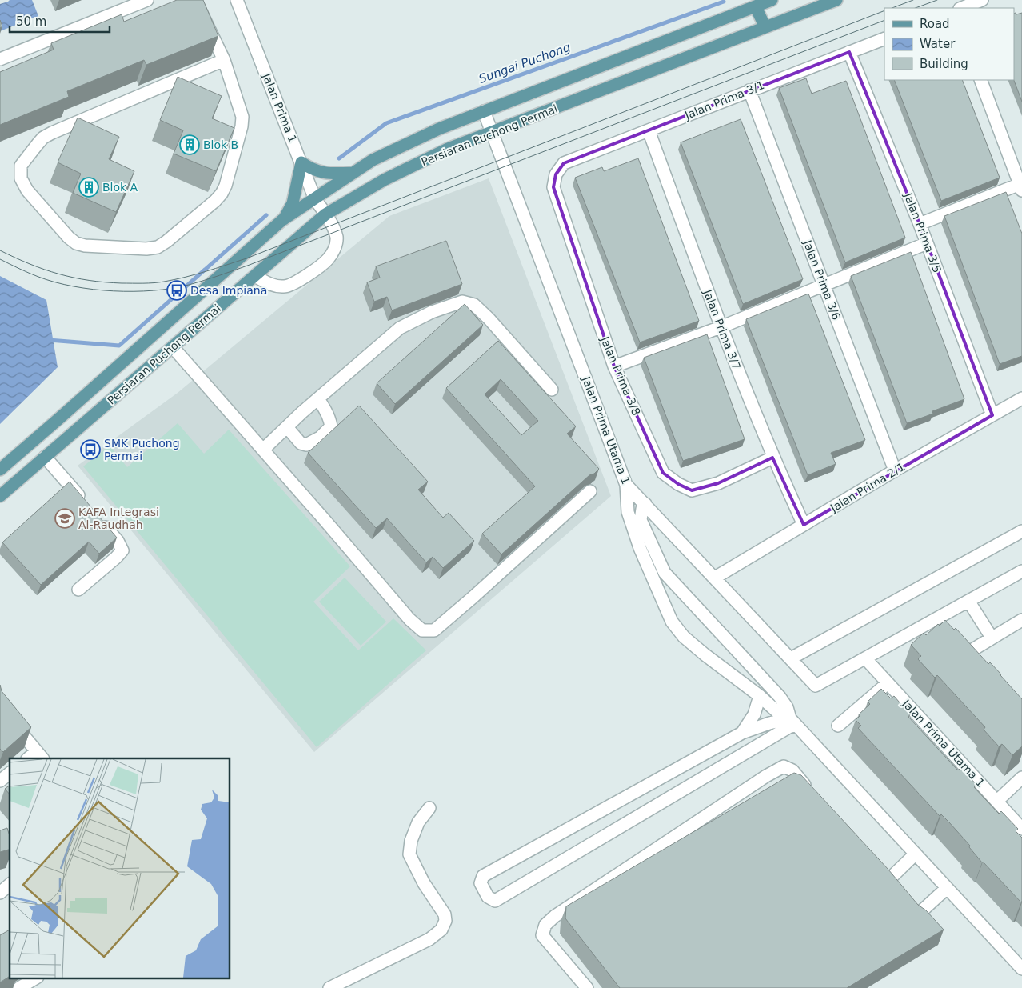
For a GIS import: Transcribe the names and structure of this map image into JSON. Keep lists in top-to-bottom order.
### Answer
{
  "streets": {
    "main road": ["Persiaran Puchong Permai"],
    "street": [
      "Jalan Prima 3/1",
      "Jalan Prima 1",
      "Jalan Prima 3/5",
      "Jalan Prima 3/6",
      "Jalan Prima 3/7",
      "Jalan Prima 3/8",
      "Jalan Prima Utama 1",
      "Jalan Prima 2/1"
    ]
  },
  "crossings": [
    ["Jalan Prima 3/1", "Jalan Prima 3/5"],
    ["Jalan Prima 3/1", "Jalan Prima 3/6"],
    ["Jalan Prima 3/1", "Jalan Prima 3/7"],
    ["Jalan Prima 3/1", "Jalan Prima 3/8"],
    ["Jalan Prima 1", "Persiaran Puchong Permai"],
    ["Persiaran Puchong Permai", "Jalan Prima Utama 1"],
    ["Jalan Prima 3/5", "Jalan Prima 2/1"],
    ["Jalan Prima 3/6", "Jalan Prima 2/1"],
    ["Jalan Prima 3/7", "Jalan Prima 3/8"],
    ["Jalan Prima 3/7", "Jalan Prima 2/1"],
    ["Jalan Prima Utama 1", "Jalan Prima 2/1"]
  ],
  "water": ["Sungai Puchong"],
  "places": {
    "building": ["Blok B", "Blok A"],
    "bus stop": ["Desa Impiana", "SMK Puchong Permai"],
    "school or university": ["KAFA Integrasi Al-Raudhah"]
  },
  "legend": ["Road", "Water", "Building"],
  "scale_bar": "50 m"
}
